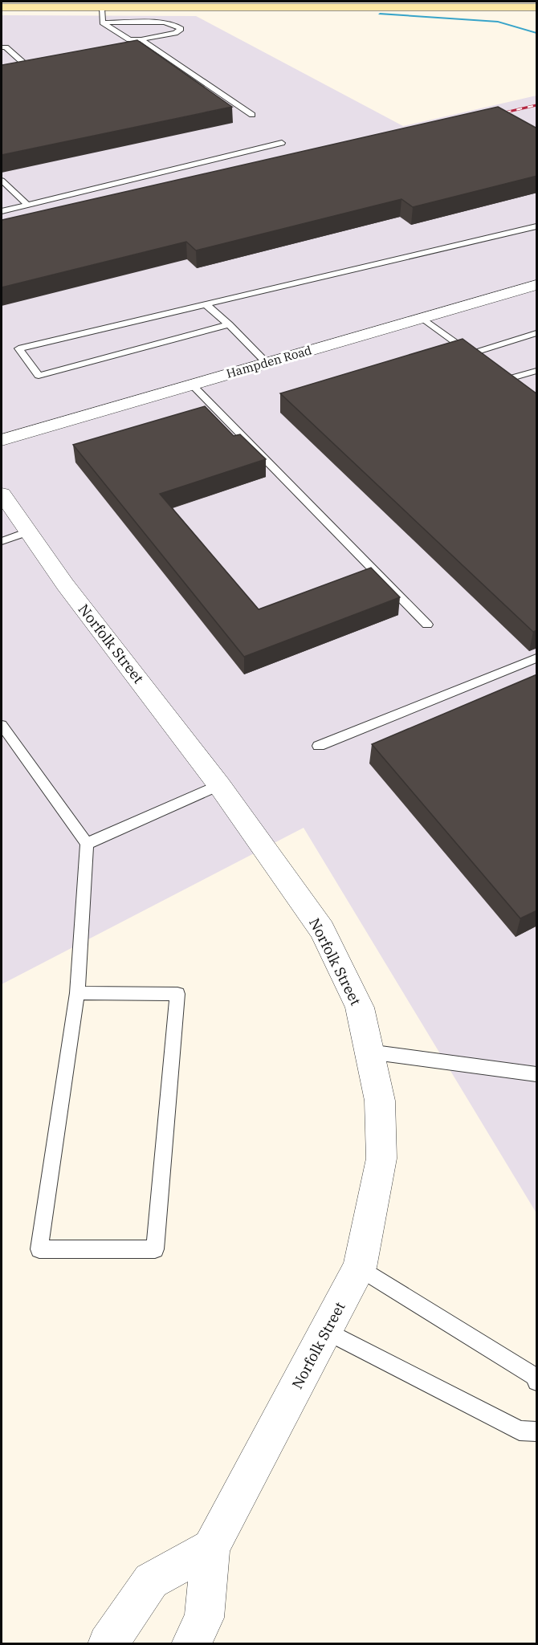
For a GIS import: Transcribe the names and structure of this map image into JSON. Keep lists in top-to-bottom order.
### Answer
{
  "streets": {
    "street": ["Hampden Road", "Norfolk Street"]
  }
}
